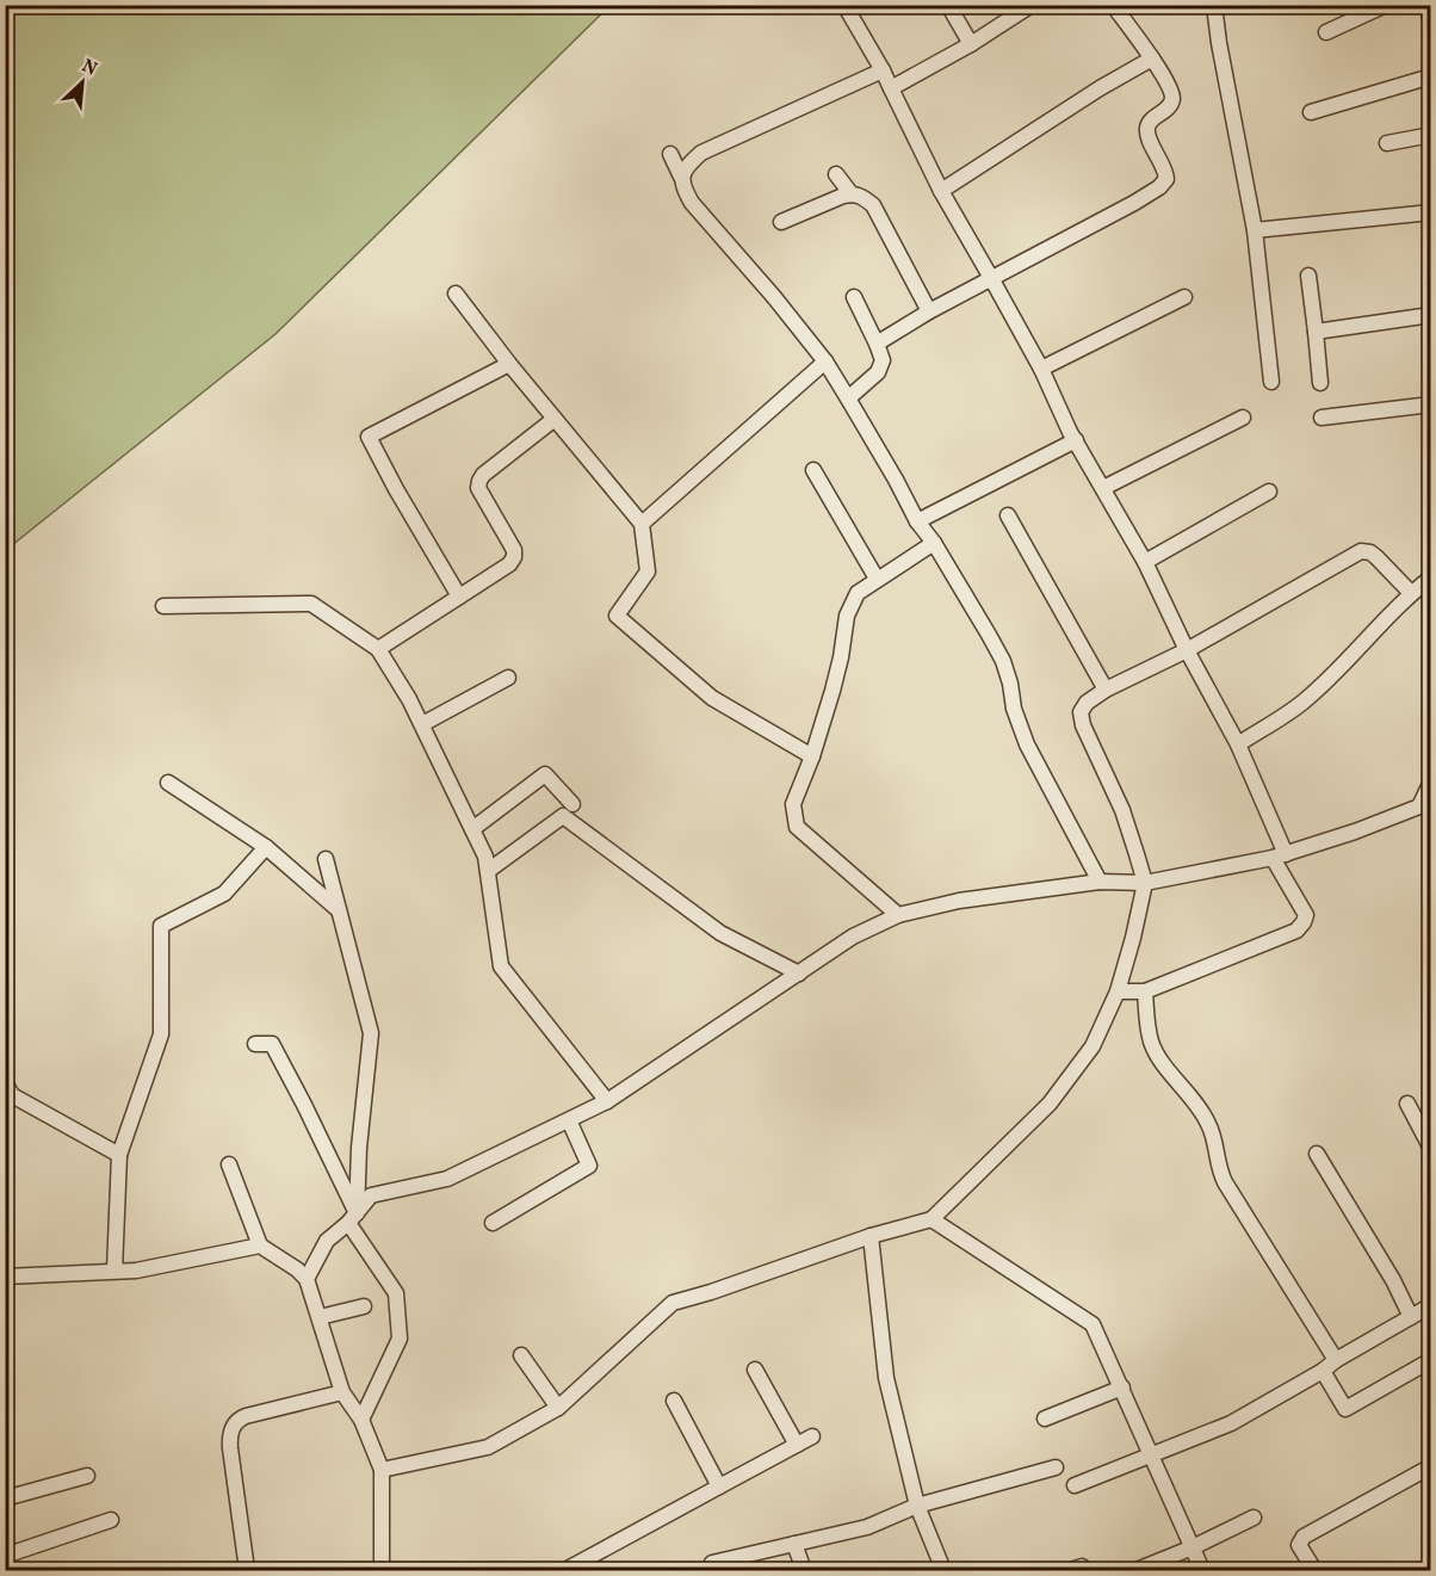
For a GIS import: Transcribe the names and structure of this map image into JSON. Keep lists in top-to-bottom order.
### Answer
{
  "north": "top right"
}
